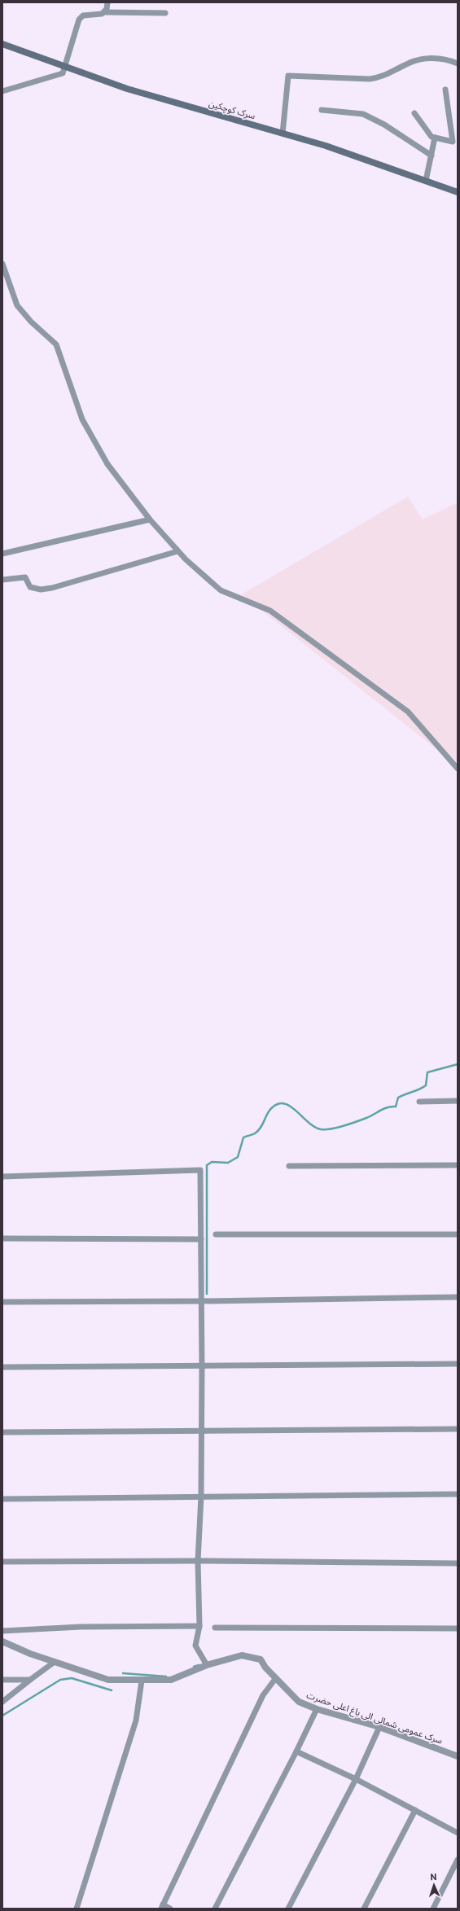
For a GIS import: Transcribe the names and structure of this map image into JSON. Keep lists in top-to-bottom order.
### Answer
{
  "streets": {
    "main road": ["سرک کوچکین"],
    "street": ["سرک عمومی شمالی الی باغ اعلی حضرت"]
  },
  "north": "top"
}
